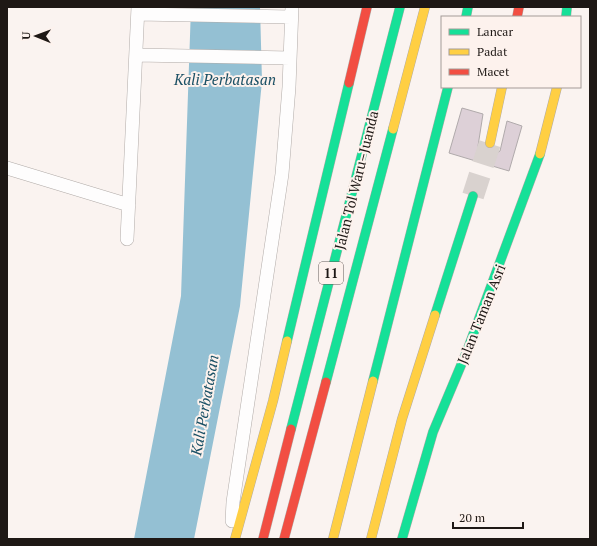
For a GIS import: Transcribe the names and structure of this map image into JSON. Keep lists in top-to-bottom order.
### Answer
{
  "streets": {
    "main road": ["Jalan Tol Waru–Juanda", "11", "Jalan Taman Asri"]
  },
  "water": ["Kali Perbatasan"],
  "legend": ["Lancar", "Padat", "Macet"],
  "scale_bar": "20 m",
  "north": "left"
}
